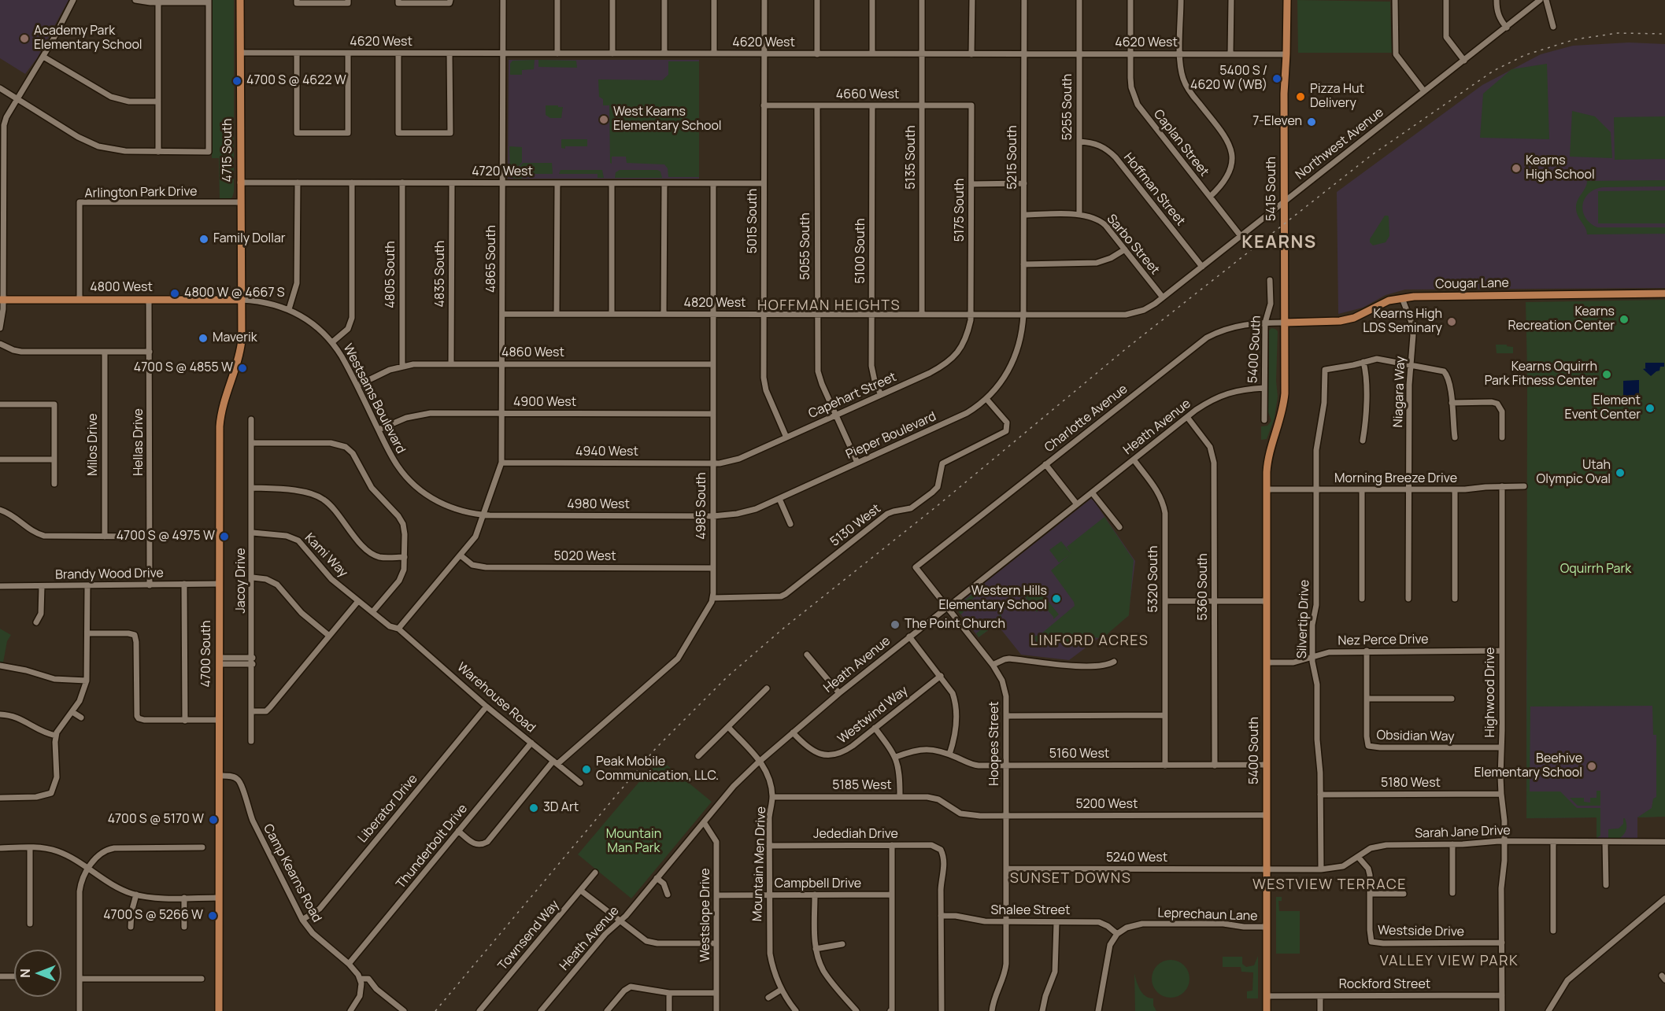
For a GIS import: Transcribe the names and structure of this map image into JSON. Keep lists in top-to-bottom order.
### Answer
{
  "streets": {
    "main road": [
      "4715 South",
      "5415 South",
      "Cougar Lane",
      "4800 West",
      "5400 South",
      "4700 South"
    ],
    "street": [
      "4620 West",
      "4660 West",
      "5255 South",
      "Caplan Street",
      "Northwest Avenue",
      "5135 South",
      "5215 South",
      "4720 West",
      "Hoffman Street",
      "Arlington Park Drive",
      "5175 South",
      "5015 South",
      "Sarbo Street",
      "5055 South",
      "5100 South",
      "4865 South",
      "4835 South",
      "4805 South",
      "4820 West",
      "4860 West",
      "Niagara Way",
      "Capehart Street",
      "Westsams Boulevard",
      "4900 West",
      "Charlotte Avenue",
      "Heath Avenue",
      "Pieper Boulevard",
      "Hellas Drive",
      "Milos Drive",
      "4940 West",
      "Morning Breeze Drive",
      "4980 West",
      "4985 South",
      "5130 West",
      "Kami Way",
      "5020 West",
      "Brandy Wood Drive",
      "5320 South",
      "Jacoy Drive",
      "5360 South",
      "Silvertip Drive",
      "Nez Perce Drive",
      "Highwood Drive",
      "Warehouse Road",
      "Westwind Way",
      "Obsidian Way",
      "Hoopes Street",
      "5160 West",
      "5180 West",
      "5185 West",
      "5200 West",
      "Liberator Drive",
      "Sarah Jane Drive",
      "Jedediah Drive",
      "Thunderbolt Drive",
      "5240 West",
      "Mountain Men Drive",
      "Camp Kearns Road",
      "Campbell Drive",
      "Shalee Street",
      "Westslope Drive",
      "Leprechaun Lane",
      "Westside Drive",
      "Townsend Way",
      "Rockford Street"
    ]
  },
  "crossings": [
    ["4620 West", "5255 South"],
    ["4620 West", "Caplan Street"],
    ["4620 West", "4715 South"],
    ["4620 West", "5135 South"],
    ["4620 West", "5215 South"],
    ["4620 West", "5415 South"],
    ["4620 West", "5015 South"],
    ["4620 West", "4865 South"],
    ["4660 West", "5135 South"],
    ["4660 West", "5175 South"],
    ["4660 West", "5015 South"],
    ["4660 West", "5055 South"],
    ["4660 West", "5100 South"],
    ["5255 South", "Hoffman Street"],
    ["5255 South", "Sarbo Street"],
    ["Caplan Street", "Northwest Avenue"],
    ["Northwest Avenue", "5415 South"],
    ["Northwest Avenue", "Hoffman Street"],
    ["Northwest Avenue", "Sarbo Street"],
    ["Northwest Avenue", "4820 West"],
    ["4715 South", "4720 West"],
    ["4715 South", "Arlington Park Drive"],
    ["4715 South", "4800 West"],
    ["4715 South", "Westsams Boulevard"],
    ["4715 South", "4700 South"],
    ["5135 South", "4820 West"],
    ["5215 South", "Sarbo Street"],
    ["5215 South", "4820 West"],
    ["5215 South", "Pieper Boulevard"],
    ["4720 West", "5015 South"],
    ["4720 West", "4865 South"],
    ["4720 West", "4835 South"],
    ["4720 West", "4805 South"],
    ["4720 West", "4985 South"],
    ["5415 South", "Cougar Lane"],
    ["5415 South", "5400 South"],
    ["5415 South", "Charlotte Avenue"],
    ["5415 South", "Morning Breeze Drive"],
    ["Arlington Park Drive", "4800 West"],
    ["5175 South", "4820 West"],
    ["5175 South", "Capehart Street"],
    ["5015 South", "4820 West"],
    ["5015 South", "Capehart Street"],
    ["5055 South", "4820 West"],
    ["5055 South", "Capehart Street"],
    ["5055 South", "Pieper Boulevard"],
    ["5100 South", "4820 West"],
    ["5100 South", "Capehart Street"],
    ["4865 South", "4820 West"],
    ["4865 South", "4860 West"],
    ["4865 South", "Westsams Boulevard"],
    ["4865 South", "4900 West"],
    ["4865 South", "4940 West"],
    ["4865 South", "4980 West"],
    ["4865 South", "Kami Way"],
    ["4865 South", "5020 West"],
    ["4865 South", "Warehouse Road"],
    ["4835 South", "4860 West"],
    ["4805 South", "4860 West"],
    ["Cougar Lane", "Niagara Way"],
    ["Cougar Lane", "Charlotte Avenue"],
    ["4800 West", "Westsams Boulevard"],
    ["4800 West", "Hellas Drive"],
    ["4800 West", "4700 South"],
    ["4820 West", "Capehart Street"],
    ["4820 West", "Pieper Boulevard"],
    ["4820 West", "4985 South"],
    ["5400 South", "Charlotte Avenue"],
    ["5400 South", "Heath Avenue"],
    ["5400 South", "Morning Breeze Drive"],
    ["5400 South", "Nez Perce Drive"],
    ["5400 South", "5160 West"],
    ["5400 South", "5200 West"],
    ["5400 South", "Sarah Jane Drive"],
    ["5400 South", "5240 West"],
    ["5400 South", "Leprechaun Lane"],
    ["5400 South", "Rockford Street"],
    ["4860 West", "Westsams Boulevard"],
    ["4860 West", "4985 South"],
    ["Niagara Way", "Morning Breeze Drive"],
    ["Capehart Street", "4940 West"],
    ["Capehart Street", "4985 South"],
    ["Westsams Boulevard", "4900 West"],
    ["Westsams Boulevard", "4980 West"],
    ["Westsams Boulevard", "4700 South"],
    ["4900 West", "4985 South"],
    ["Charlotte Avenue", "Hoopes Street"],
    ["Heath Avenue", "5320 South"],
    ["Heath Avenue", "5360 South"],
    ["Heath Avenue", "Westwind Way"],
    ["Heath Avenue", "Hoopes Street"],
    ["Heath Avenue", "Mountain Men Drive"],
    ["Heath Avenue", "Westslope Drive"],
    ["Pieper Boulevard", "4980 West"],
    ["Pieper Boulevard", "4985 South"],
    ["Pieper Boulevard", "5130 West"],
    ["Hellas Drive", "Brandy Wood Drive"],
    ["4940 West", "4985 South"],
    ["Morning Breeze Drive", "Silvertip Drive"],
    ["Morning Breeze Drive", "Highwood Drive"],
    ["4980 West", "4985 South"],
    ["4985 South", "5130 West"],
    ["4985 South", "5020 West"],
    ["4985 South", "Warehouse Road"],
    ["4985 South", "Thunderbolt Drive"],
    ["Kami Way", "Jacoy Drive"],
    ["Kami Way", "Warehouse Road"],
    ["Brandy Wood Drive", "4700 South"],
    ["5320 South", "5160 West"],
    ["5360 South", "5160 West"],
    ["Silvertip Drive", "Nez Perce Drive"],
    ["Silvertip Drive", "5180 West"],
    ["Silvertip Drive", "Sarah Jane Drive"],
    ["Nez Perce Drive", "Highwood Drive"],
    ["Nez Perce Drive", "Obsidian Way"],
    ["4700 South", "Camp Kearns Road"],
    ["Highwood Drive", "Obsidian Way"],
    ["Highwood Drive", "5180 West"],
    ["Highwood Drive", "Sarah Jane Drive"],
    ["Highwood Drive", "Westside Drive"],
    ["Highwood Drive", "Rockford Street"],
    ["Warehouse Road", "Liberator Drive"],
    ["Warehouse Road", "Thunderbolt Drive"],
    ["Hoopes Street", "5160 West"],
    ["Hoopes Street", "5200 West"],
    ["Hoopes Street", "5240 West"],
    ["Hoopes Street", "Shalee Street"],
    ["5185 West", "5200 West"],
    ["5185 West", "Mountain Men Drive"],
    ["Liberator Drive", "Camp Kearns Road"],
    ["Sarah Jane Drive", "5240 West"],
    ["Sarah Jane Drive", "Westside Drive"],
    ["Jedediah Drive", "Mountain Men Drive"],
    ["Jedediah Drive", "Shalee Street"],
    ["Thunderbolt Drive", "Camp Kearns Road"],
    ["Mountain Men Drive", "Campbell Drive"],
    ["Campbell Drive", "Westslope Drive"],
    ["Shalee Street", "Leprechaun Lane"]
  ],
  "districts": [
    "KEARNS",
    "HOFFMAN HEIGHTS",
    "LINFORD ACRES",
    "SUNSET DOWNS",
    "WESTVIEW TERRACE",
    "VALLEY VIEW PARK"
  ],
  "parks": ["Oquirrh Park", "Mountain Man Park"],
  "places": [
    "Academy Park Elementary School",
    "5400 S / 4620 W (WB)",
    "4700 S @ 4622 W",
    "Pizza Hut Delivery",
    "West Kearns Elementary School",
    "7-Eleven",
    "Kearns High School",
    "Family Dollar",
    "4800 W @ 4667 S",
    "Kearns Recreation Center",
    "Kearns High LDS Seminary",
    "Maverik",
    "4700 S @ 4855 W",
    "Kearns Oquirrh Park Fitness Center",
    "Element Event Center",
    "Utah Olympic Oval",
    "4700 S @ 4975 W",
    "Western Hills Elementary School",
    "The Point Church",
    "Beehive Elementary School",
    "Peak Mobile Communication, LLC.",
    "3D Art",
    "4700 S @ 5170 W",
    "4700 S @ 5266 W"
  ],
  "north": "left"
}
